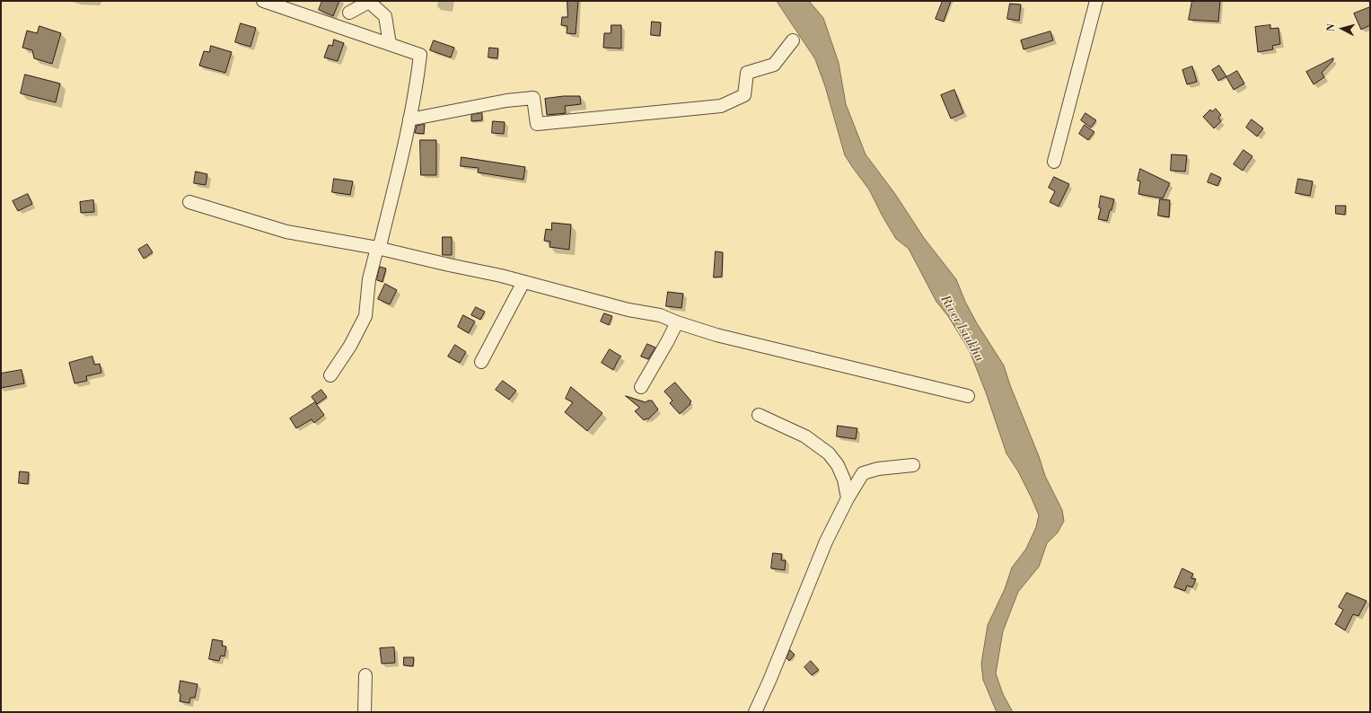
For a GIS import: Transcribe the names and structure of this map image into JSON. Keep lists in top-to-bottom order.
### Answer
{
  "water": ["River Isiukhu"],
  "north": "left"
}
